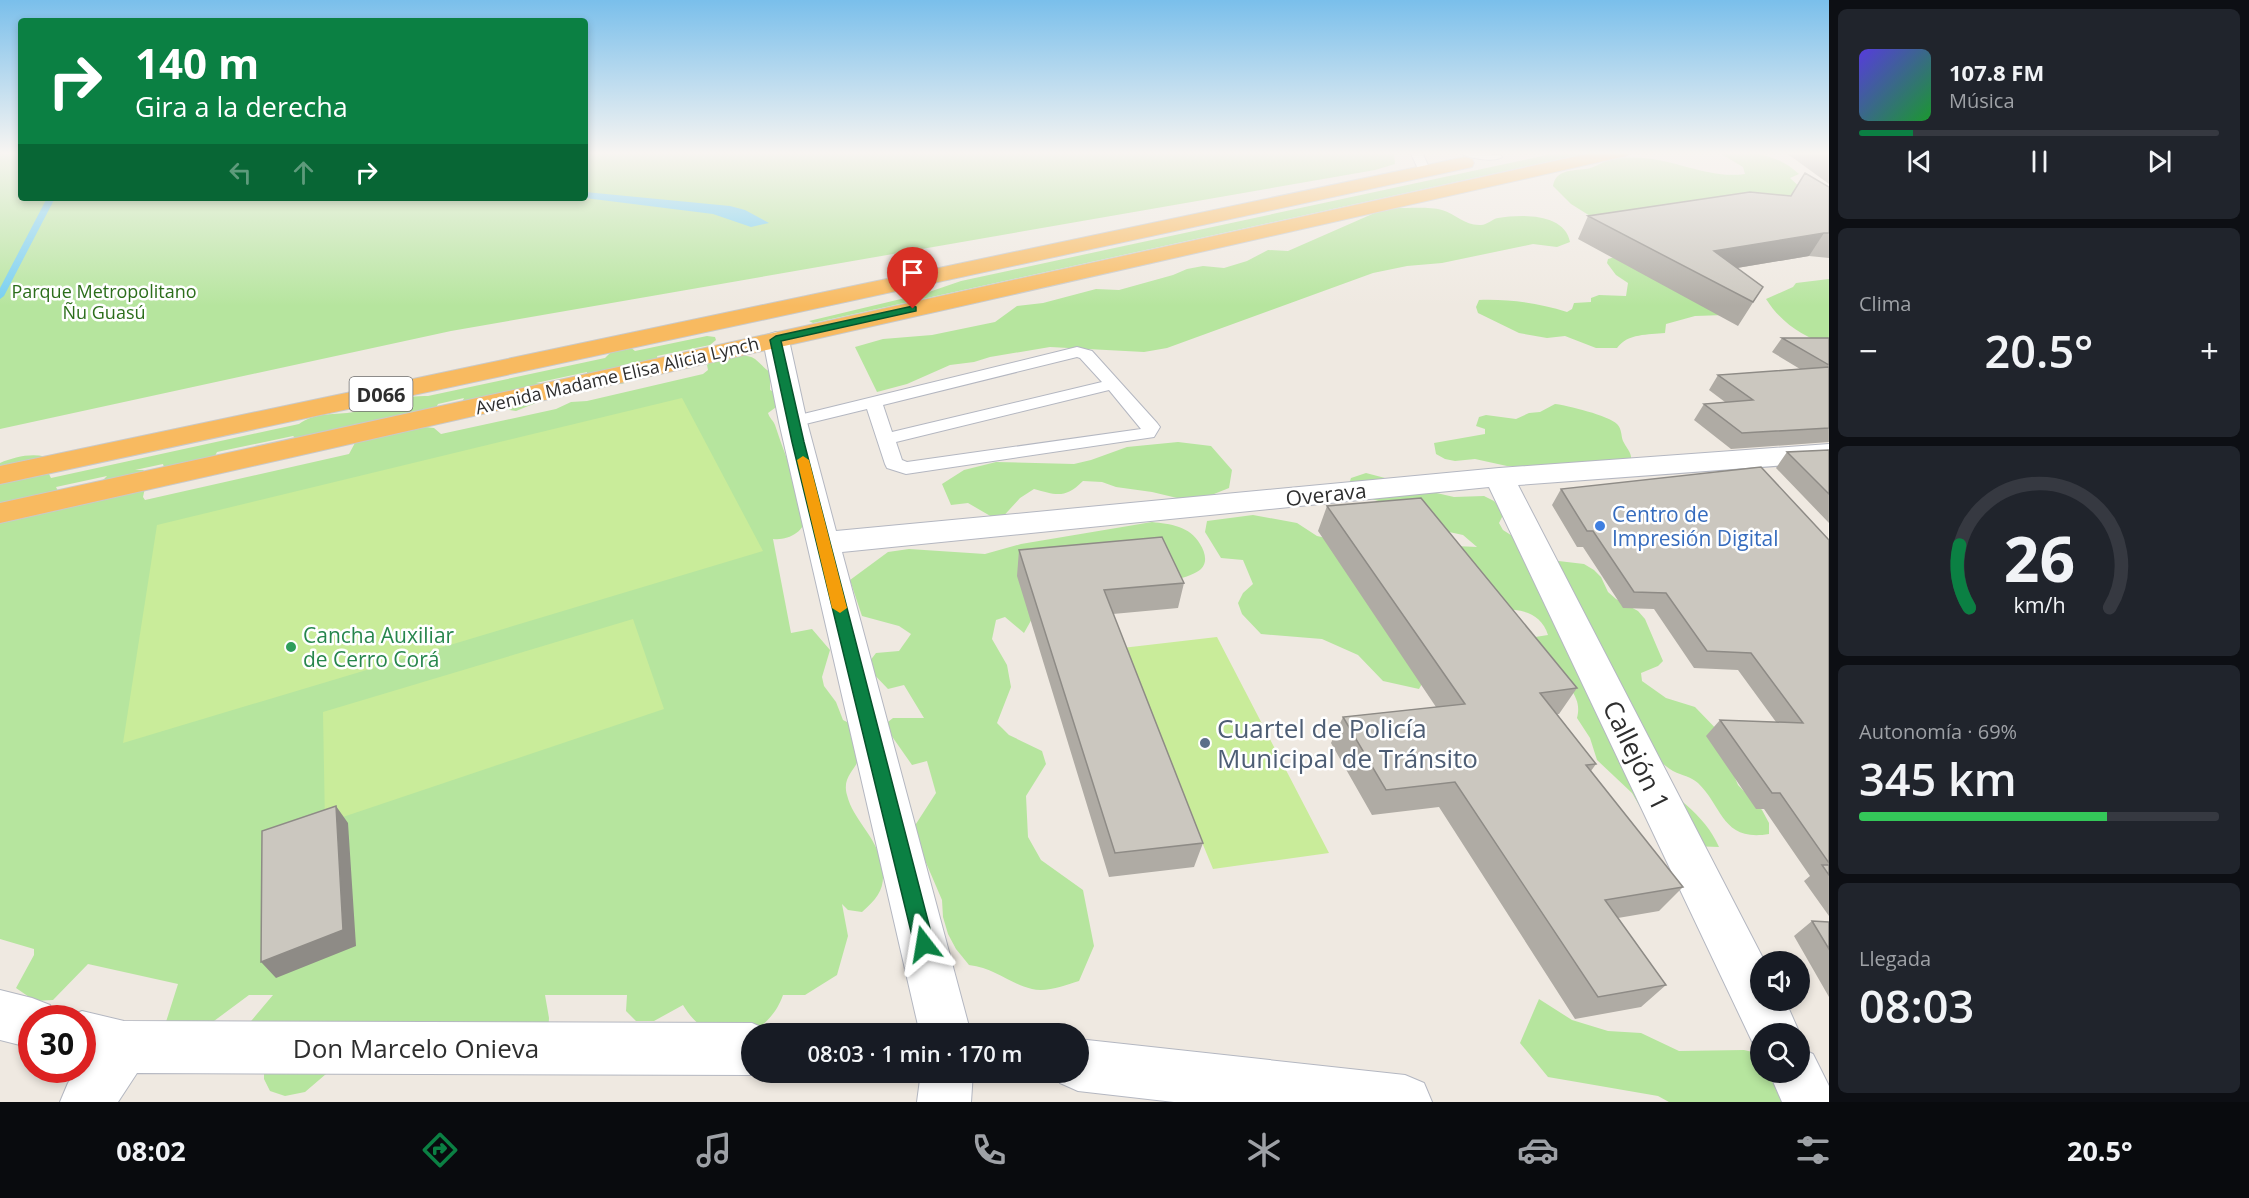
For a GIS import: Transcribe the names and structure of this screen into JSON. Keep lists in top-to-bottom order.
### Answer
{
  "streets": {
    "highway": ["Avenida Madame Elisa Alicia Lynch", "D066"],
    "street": ["Overava", "Callejón 1", "Don Marcelo Onieva"]
  },
  "crossings": [
    ["Overava", "Callejón 1"]
  ],
  "parks": ["Parque Metropolitano Ñu Guasú"],
  "places": ["Centro de Impresión Digital", "Cancha Auxiliar de Cerro Corá", "Cuartel de Policía Municipal de Tránsito"],
  "page": {
    "turn": ["140 m", "Gira a la derecha"],
    "song": ["107.8 FM", "Música"],
    "tile": [
      "Clima",
      ["Autonomía · 69%", "345 km"],
      ["Llegada", "08:03"]
    ],
    "heat": ["−", "20.5°", "+"],
    "limit": "30",
    "trip": "08:03 · 1 min · 170 m",
    "tabs": ["08:02", "20.5°"],
    "gauge": ["26", "km/h"]
  }
}
